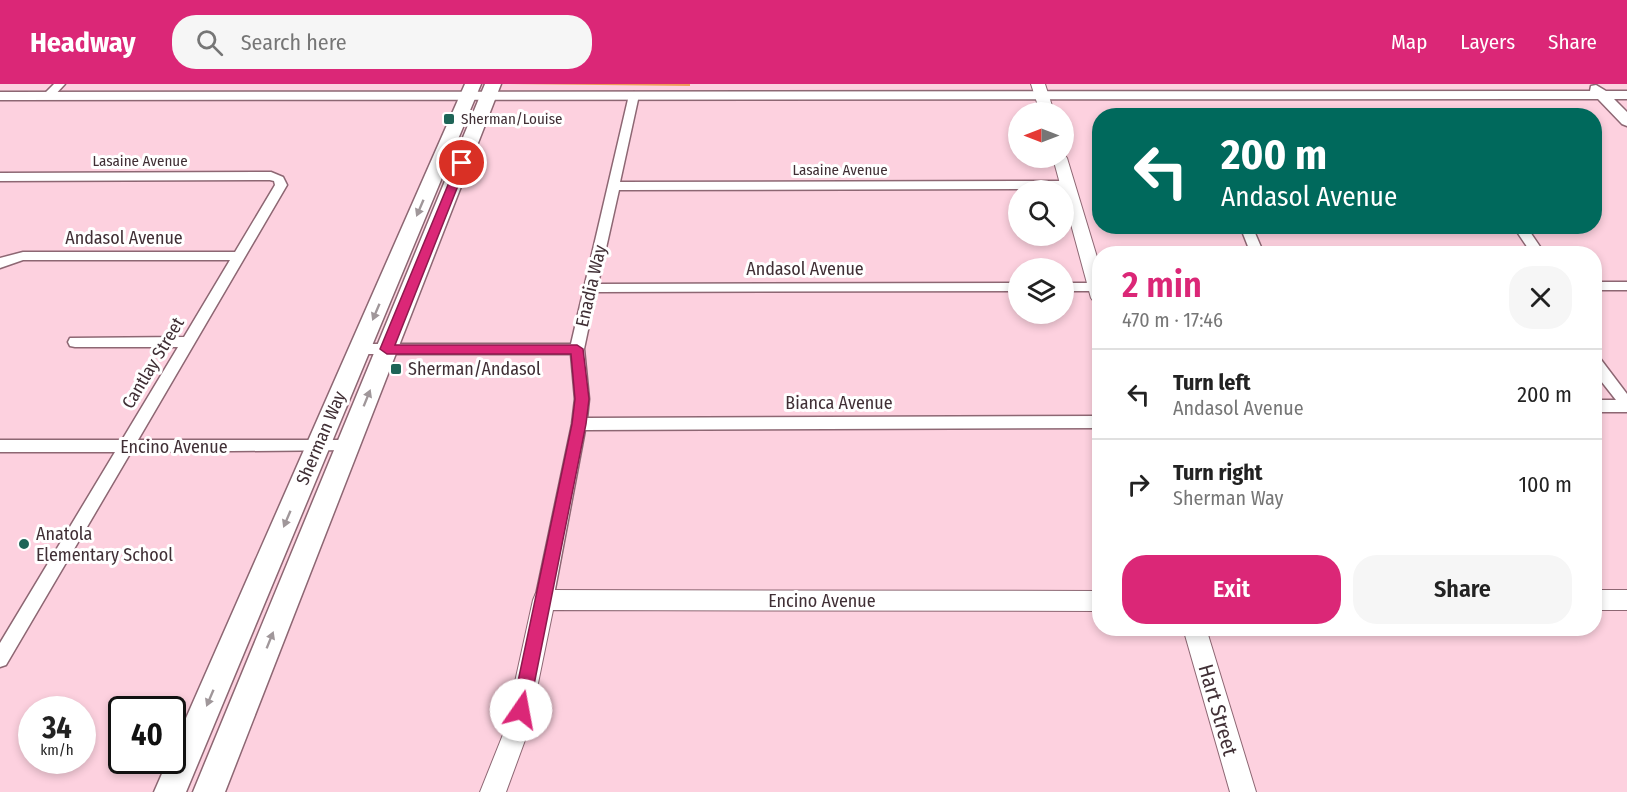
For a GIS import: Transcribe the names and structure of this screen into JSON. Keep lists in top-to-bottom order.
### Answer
{
  "streets": {
    "main road": ["Sherman Way"],
    "street": [
      "Lasaine Avenue",
      "Andasol Avenue",
      "Enadia Way",
      "Cantlay Street",
      "Bianca Avenue",
      "Encino Avenue",
      "Hart Street"
    ]
  },
  "crossings": [
    ["Lasaine Avenue", "Enadia Way"],
    ["Lasaine Avenue", "Cantlay Street"],
    ["Andasol Avenue", "Enadia Way"],
    ["Andasol Avenue", "Cantlay Street"],
    ["Enadia Way", "Bianca Avenue"],
    ["Enadia Way", "Encino Avenue"],
    ["Cantlay Street", "Encino Avenue"],
    ["Sherman Way", "Encino Avenue"]
  ],
  "places": {
    "transit": ["Sherman/Louise", "Sherman/Andasol"],
    "other": ["Anatola Elementary School"]
  },
  "north": "left",
  "page": {
    "header": "Headway",
    "search": "Search here",
    "nav": ["Map", "Layers", "Share"],
    "turn": ["200 m", "Andasol Avenue"],
    "heading": ["2 min", "470 m · 17:46"],
    "list": [
      {
        "name": "Turn left",
        "note": "Andasol Avenue",
        "value": "200 m"
      },
      {
        "name": "Turn right",
        "note": "Sherman Way",
        "value": "100 m"
      }
    ],
    "buttons": ["Exit", "Share"],
    "speed": "34 km/h",
    "limit": "40"
  }
}
